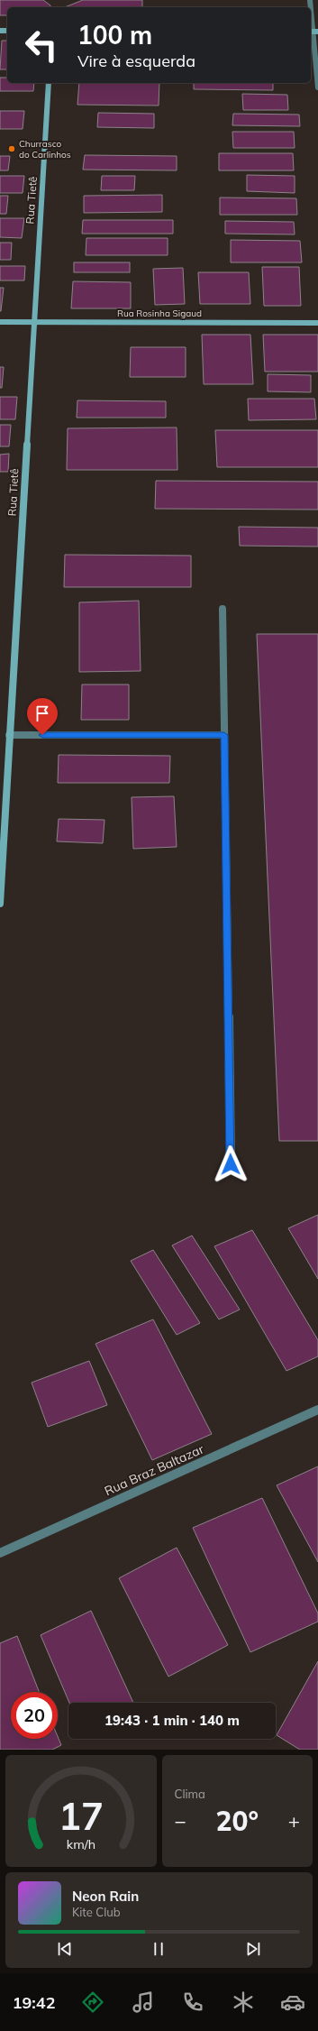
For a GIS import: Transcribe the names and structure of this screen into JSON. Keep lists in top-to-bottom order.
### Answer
{
  "streets": {
    "street": ["Rua Tietê", "Rua Rosinha Sigaud", "Rua Braz Baltazar"]
  },
  "crossings": [
    ["Rua Tietê", "Rua Rosinha Sigaud"]
  ],
  "places": ["Churrasco do Carlinhos"],
  "page": {
    "turn": ["100 m", "Vire à esquerda"],
    "limit": "20",
    "trip": "19:43 · 1 min · 140 m",
    "tile": "Clima",
    "heat": ["−", "20°", "+"],
    "song": ["Neon Rain", "Kite Club"],
    "tabs": "19:42",
    "gauge": ["17", "km/h"]
  }
}
